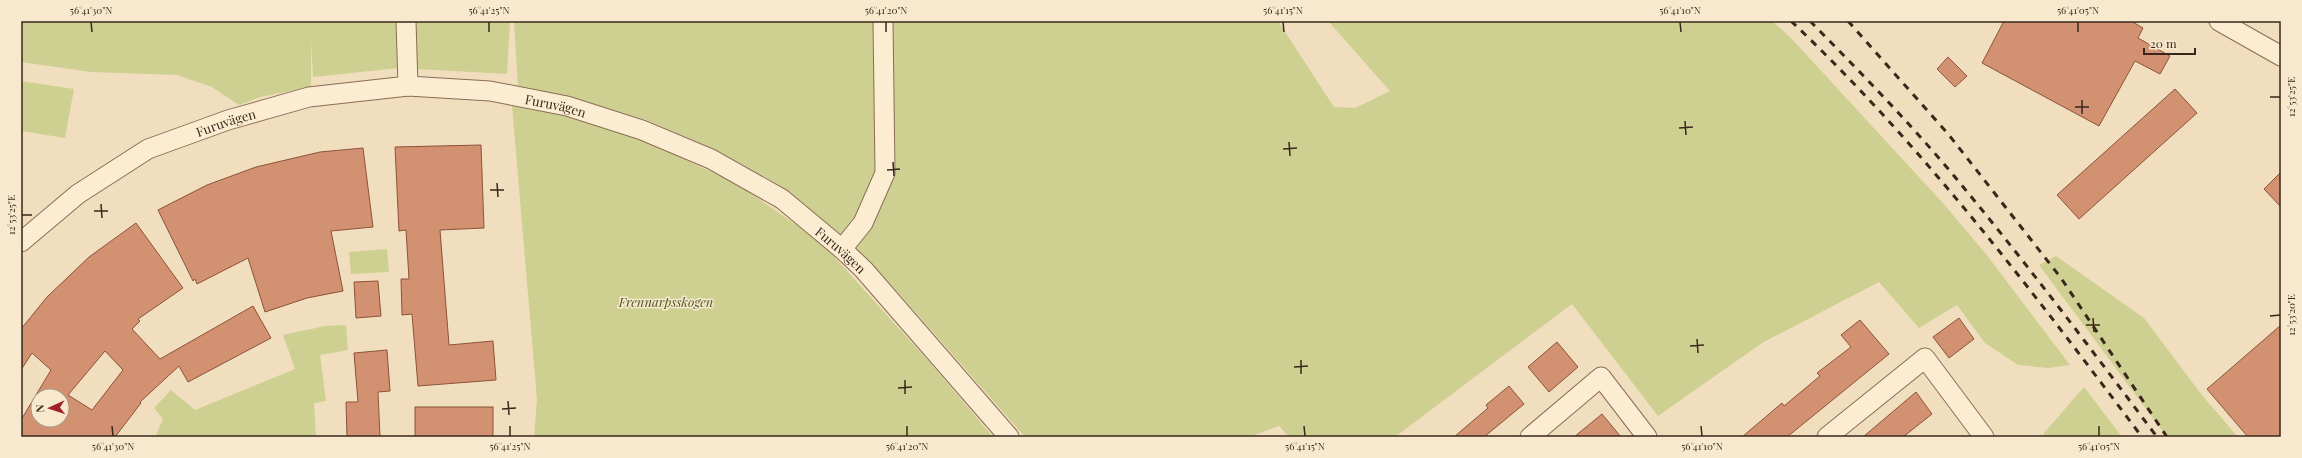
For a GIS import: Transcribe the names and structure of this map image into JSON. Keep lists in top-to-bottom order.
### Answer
{
  "streets": {
    "street": ["Furuvägen"]
  },
  "parks": ["Frennarpsskogen"],
  "scale_bar": "20 m",
  "north": "left",
  "coordinates": [
    "56°41'30\"N",
    "56°41'25\"N",
    "56°41'20\"N",
    "56°41'15\"N",
    "56°41'10\"N",
    "56°41'05\"N",
    "12°53'25\"E",
    "12°53'20\"E"
  ]
}
